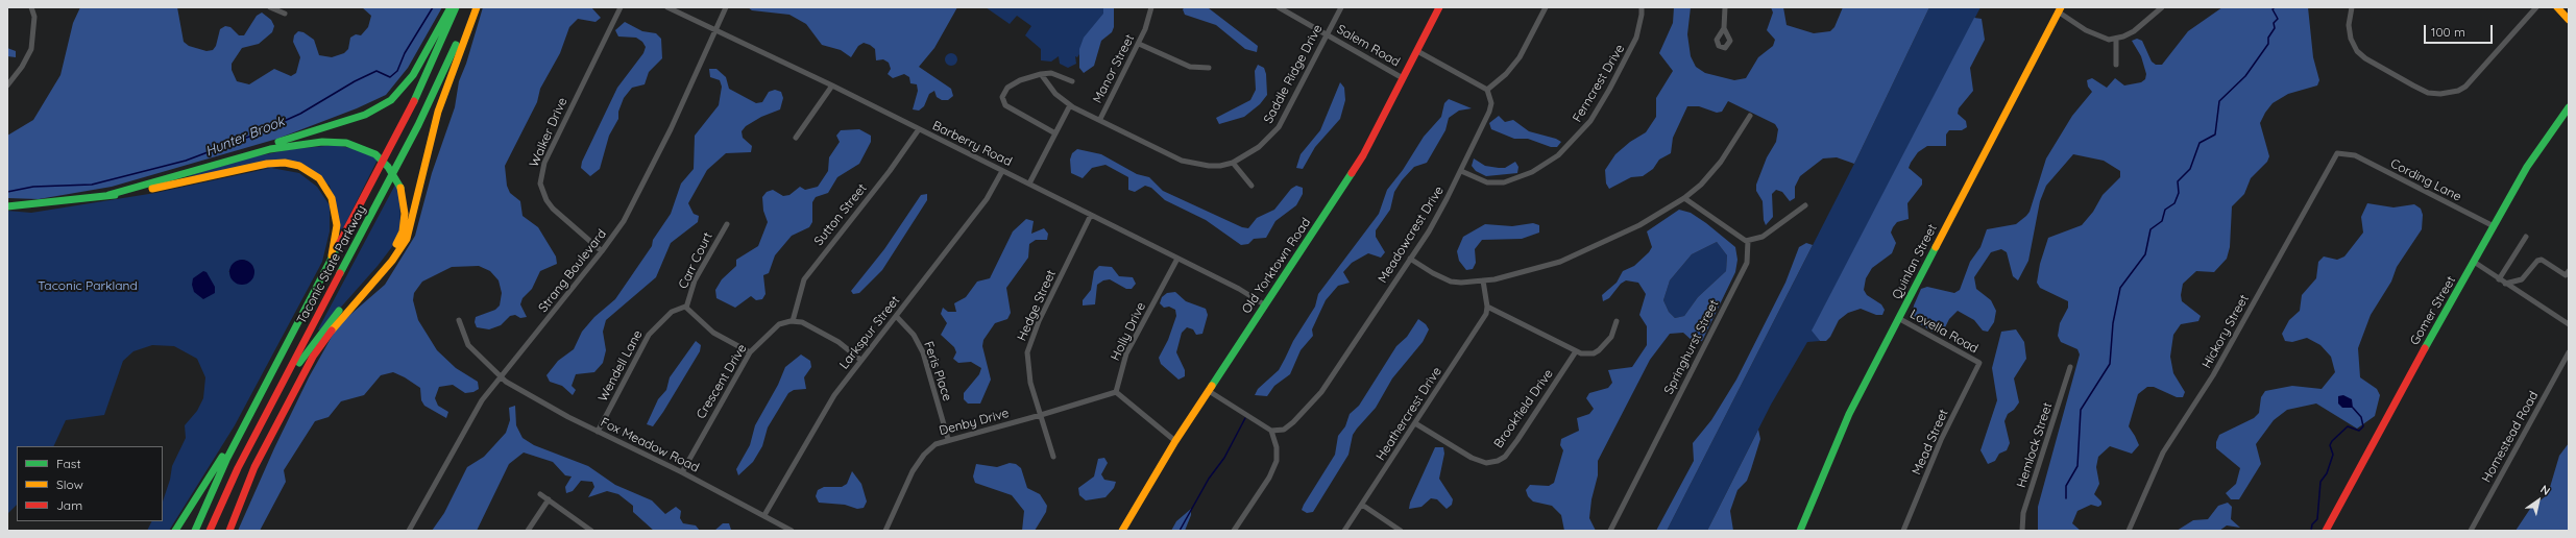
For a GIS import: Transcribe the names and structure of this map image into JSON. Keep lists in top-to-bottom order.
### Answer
{
  "streets": {
    "main road": [
      "Quinlan Street",
      "Taconic State Parkway",
      "Old Yorktown Road",
      "Gomer Street"
    ],
    "street": [
      "Salem Road",
      "Manor Street",
      "Saddle Ridge Drive",
      "Ferncrest Drive",
      "Walker Drive",
      "Barberry Road",
      "Cording Lane",
      "Sutton Street",
      "Meadowcrest Drive",
      "Carr Court",
      "Strang Boulevard",
      "Hedge Street",
      "Holly Drive",
      "Lovella Road",
      "Hickory Street",
      "Larkspur Street",
      "Springhurst Street",
      "Wendell Lane",
      "Feris Place",
      "Crescent Drive",
      "Brookfield Drive",
      "Heathercrest Drive",
      "Denby Drive",
      "Homestead Road",
      "Mead Street",
      "Fox Meadow Road",
      "Hemlock Street"
    ]
  },
  "crossings": [
    ["Salem Road", "Saddle Ridge Drive"],
    ["Salem Road", "Old Yorktown Road"],
    ["Manor Street", "Saddle Ridge Drive"],
    ["Ferncrest Drive", "Meadowcrest Drive"],
    ["Walker Drive", "Strang Boulevard"],
    ["Barberry Road", "Sutton Street"],
    ["Barberry Road", "Old Yorktown Road"],
    ["Barberry Road", "Strang Boulevard"],
    ["Barberry Road", "Hedge Street"],
    ["Barberry Road", "Holly Drive"],
    ["Barberry Road", "Larkspur Street"],
    ["Cording Lane", "Gomer Street"],
    ["Cording Lane", "Hickory Street"],
    ["Sutton Street", "Crescent Drive"],
    ["Carr Court", "Wendell Lane"],
    ["Quinlan Street", "Lovella Road"],
    ["Strang Boulevard", "Fox Meadow Road"],
    ["Hedge Street", "Denby Drive"],
    ["Holly Drive", "Denby Drive"],
    ["Lovella Road", "Mead Street"],
    ["Larkspur Street", "Feris Place"],
    ["Larkspur Street", "Fox Meadow Road"],
    ["Wendell Lane", "Fox Meadow Road"],
    ["Feris Place", "Denby Drive"],
    ["Crescent Drive", "Fox Meadow Road"],
    ["Brookfield Drive", "Heathercrest Drive"]
  ],
  "water": ["Hunter Brook"],
  "parks": ["Taconic Parkland"],
  "legend": ["Fast", "Slow", "Jam"],
  "scale_bar": "100 m",
  "north": "top right"
}
